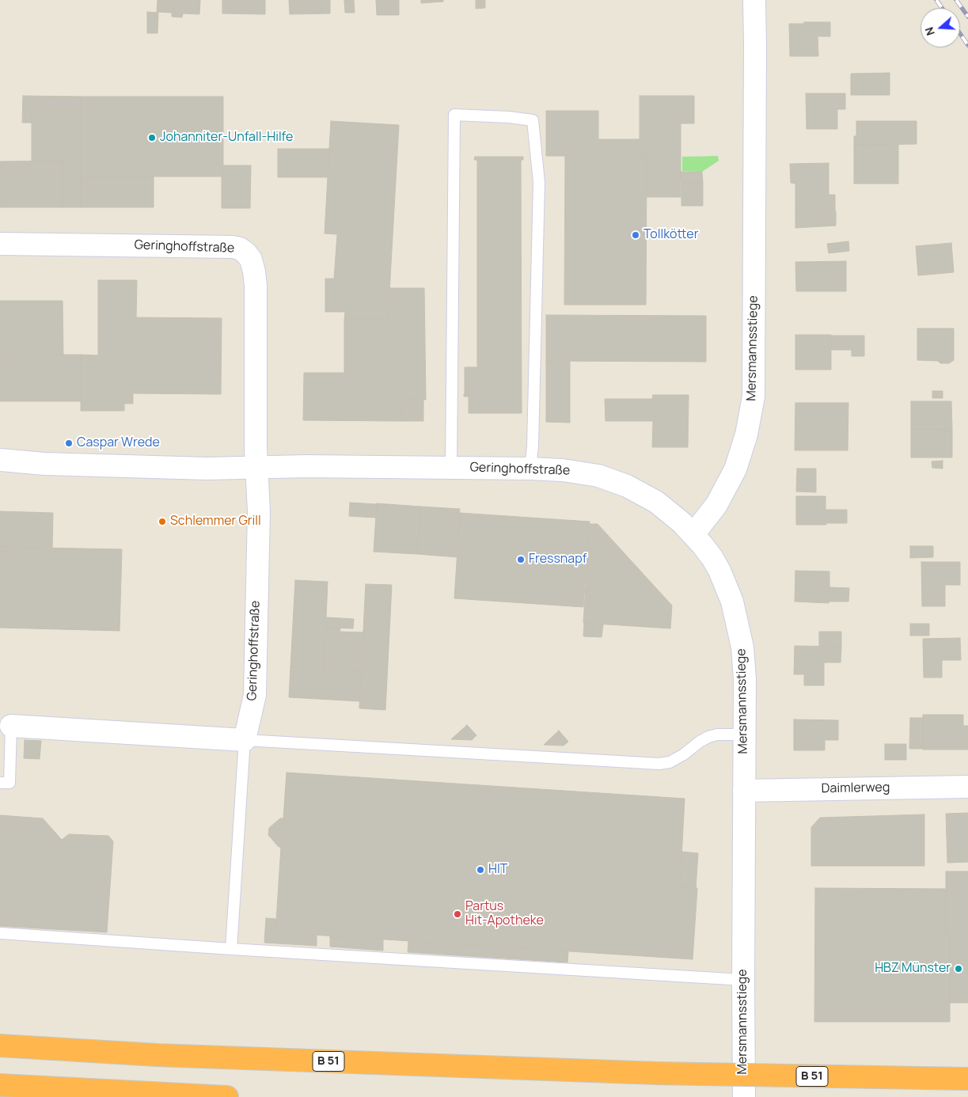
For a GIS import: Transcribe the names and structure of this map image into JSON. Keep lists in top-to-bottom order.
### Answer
{
  "streets": {
    "highway": ["B 51"],
    "street": ["Geringhoffstraße", "Mersmannsstiege", "Daimlerweg"]
  },
  "crossings": [
    ["Geringhoffstraße", "Mersmannsstiege"],
    ["Mersmannsstiege", "Daimlerweg"]
  ],
  "places": [
    "Johanniter-Unfall-Hilfe",
    "Tollkötter",
    "Caspar Wrede",
    "Schlemmer Grill",
    "Fressnapf",
    "HIT",
    "Partus Hit-Apotheke",
    "HBZ Münster"
  ],
  "north": "left"
}
